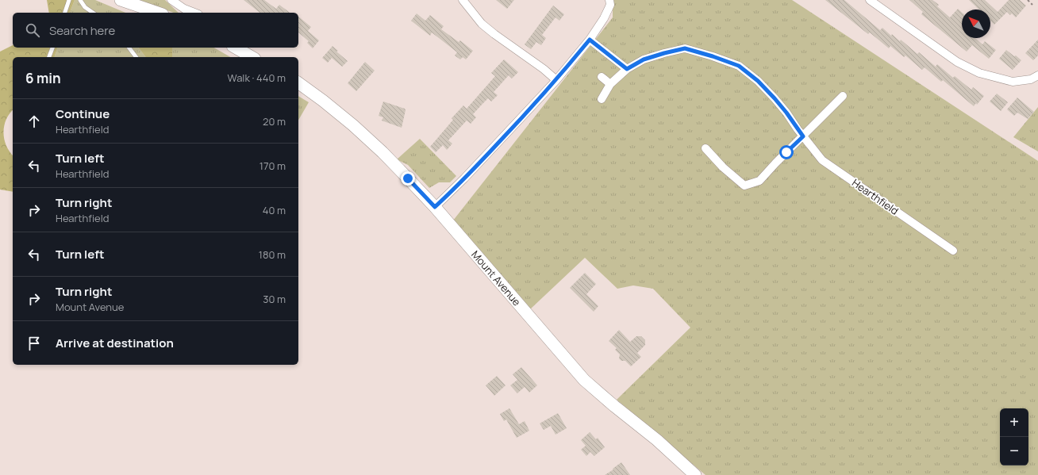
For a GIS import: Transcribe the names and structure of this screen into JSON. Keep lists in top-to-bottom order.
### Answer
{
  "streets": {
    "street": ["Hearthfield", "Mount Avenue"]
  },
  "north": "top left",
  "page": {
    "search": "Search here",
    "heading": ["6 min", "Walk · 440 m"],
    "list": [
      ["Continue", "Hearthfield", "20 m"],
      ["Turn left", "Hearthfield", "170 m"],
      ["Turn right", "Hearthfield", "40 m"],
      ["Turn left", "180 m"],
      ["Turn right", "Mount Avenue", "30 m"],
      "Arrive at destination"
    ],
    "map_buttons": ["+", "−"]
  }
}
